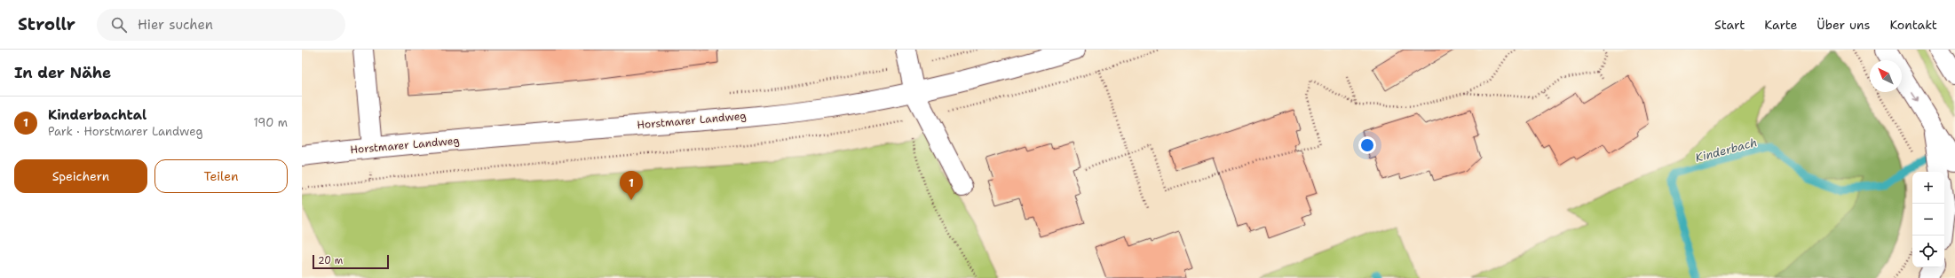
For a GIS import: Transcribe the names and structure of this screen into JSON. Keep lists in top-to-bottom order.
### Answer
{
  "streets": {
    "street": ["Horstmarer Landweg"]
  },
  "water": ["Kinderbach"],
  "scale_bar": "20 m",
  "north": "top left",
  "page": {
    "header": "Strollr",
    "search": "Hier suchen",
    "nav": [
      "Start",
      "Karte",
      "Über uns",
      "Kontakt"
    ],
    "heading": "In der Nähe",
    "list": [
      {
        "mark": "1",
        "name": "Kinderbachtal",
        "note": "Park · Horstmarer Landweg",
        "value": "190 m"
      }
    ],
    "buttons": ["Speichern", "Teilen"],
    "pins": "1",
    "map_buttons": ["+", "−"],
    "scale": "20 m"
  }
}
